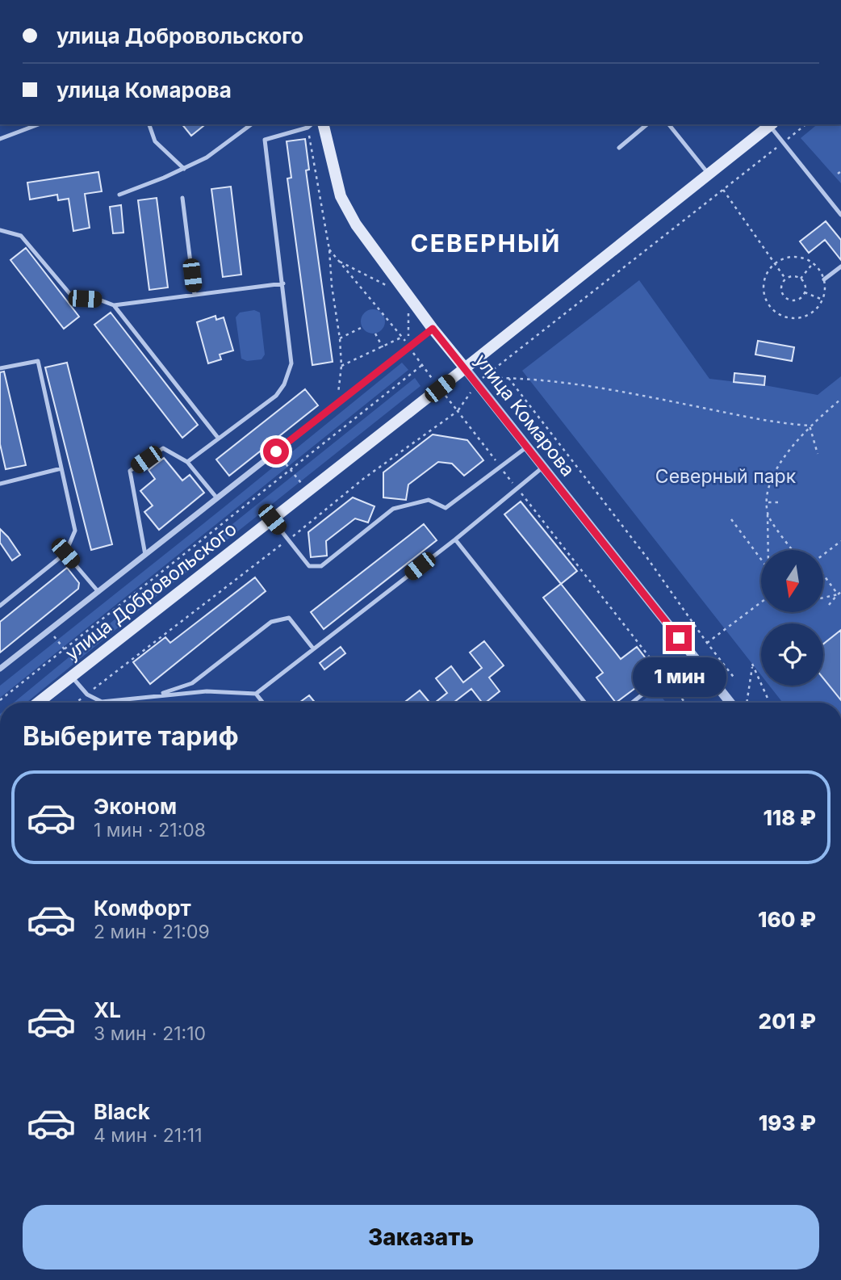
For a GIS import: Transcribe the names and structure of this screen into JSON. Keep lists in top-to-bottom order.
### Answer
{
  "streets": {
    "main road": ["улица Комарова", "улица Добровольского"]
  },
  "crossings": [
    ["улица Комарова", "улица Добровольского"]
  ],
  "districts": ["СЕВЕРНЫЙ"],
  "parks": ["Северный парк"],
  "north": "bottom",
  "page": {
    "banner": ["улица Добровольского", "улица Комарова"],
    "bubble": "1 мин",
    "heading": "Выберите тариф",
    "list": [
      {
        "name": "Эконом",
        "note": "1 мин · 21:08",
        "value": "118 ₽"
      },
      {
        "name": "Комфорт",
        "note": "2 мин · 21:09",
        "value": "160 ₽"
      },
      {
        "name": "XL",
        "note": "3 мин · 21:10",
        "value": "201 ₽"
      },
      {
        "name": "Black",
        "note": "4 мин · 21:11",
        "value": "193 ₽"
      }
    ],
    "buttons": "Заказать"
  }
}
